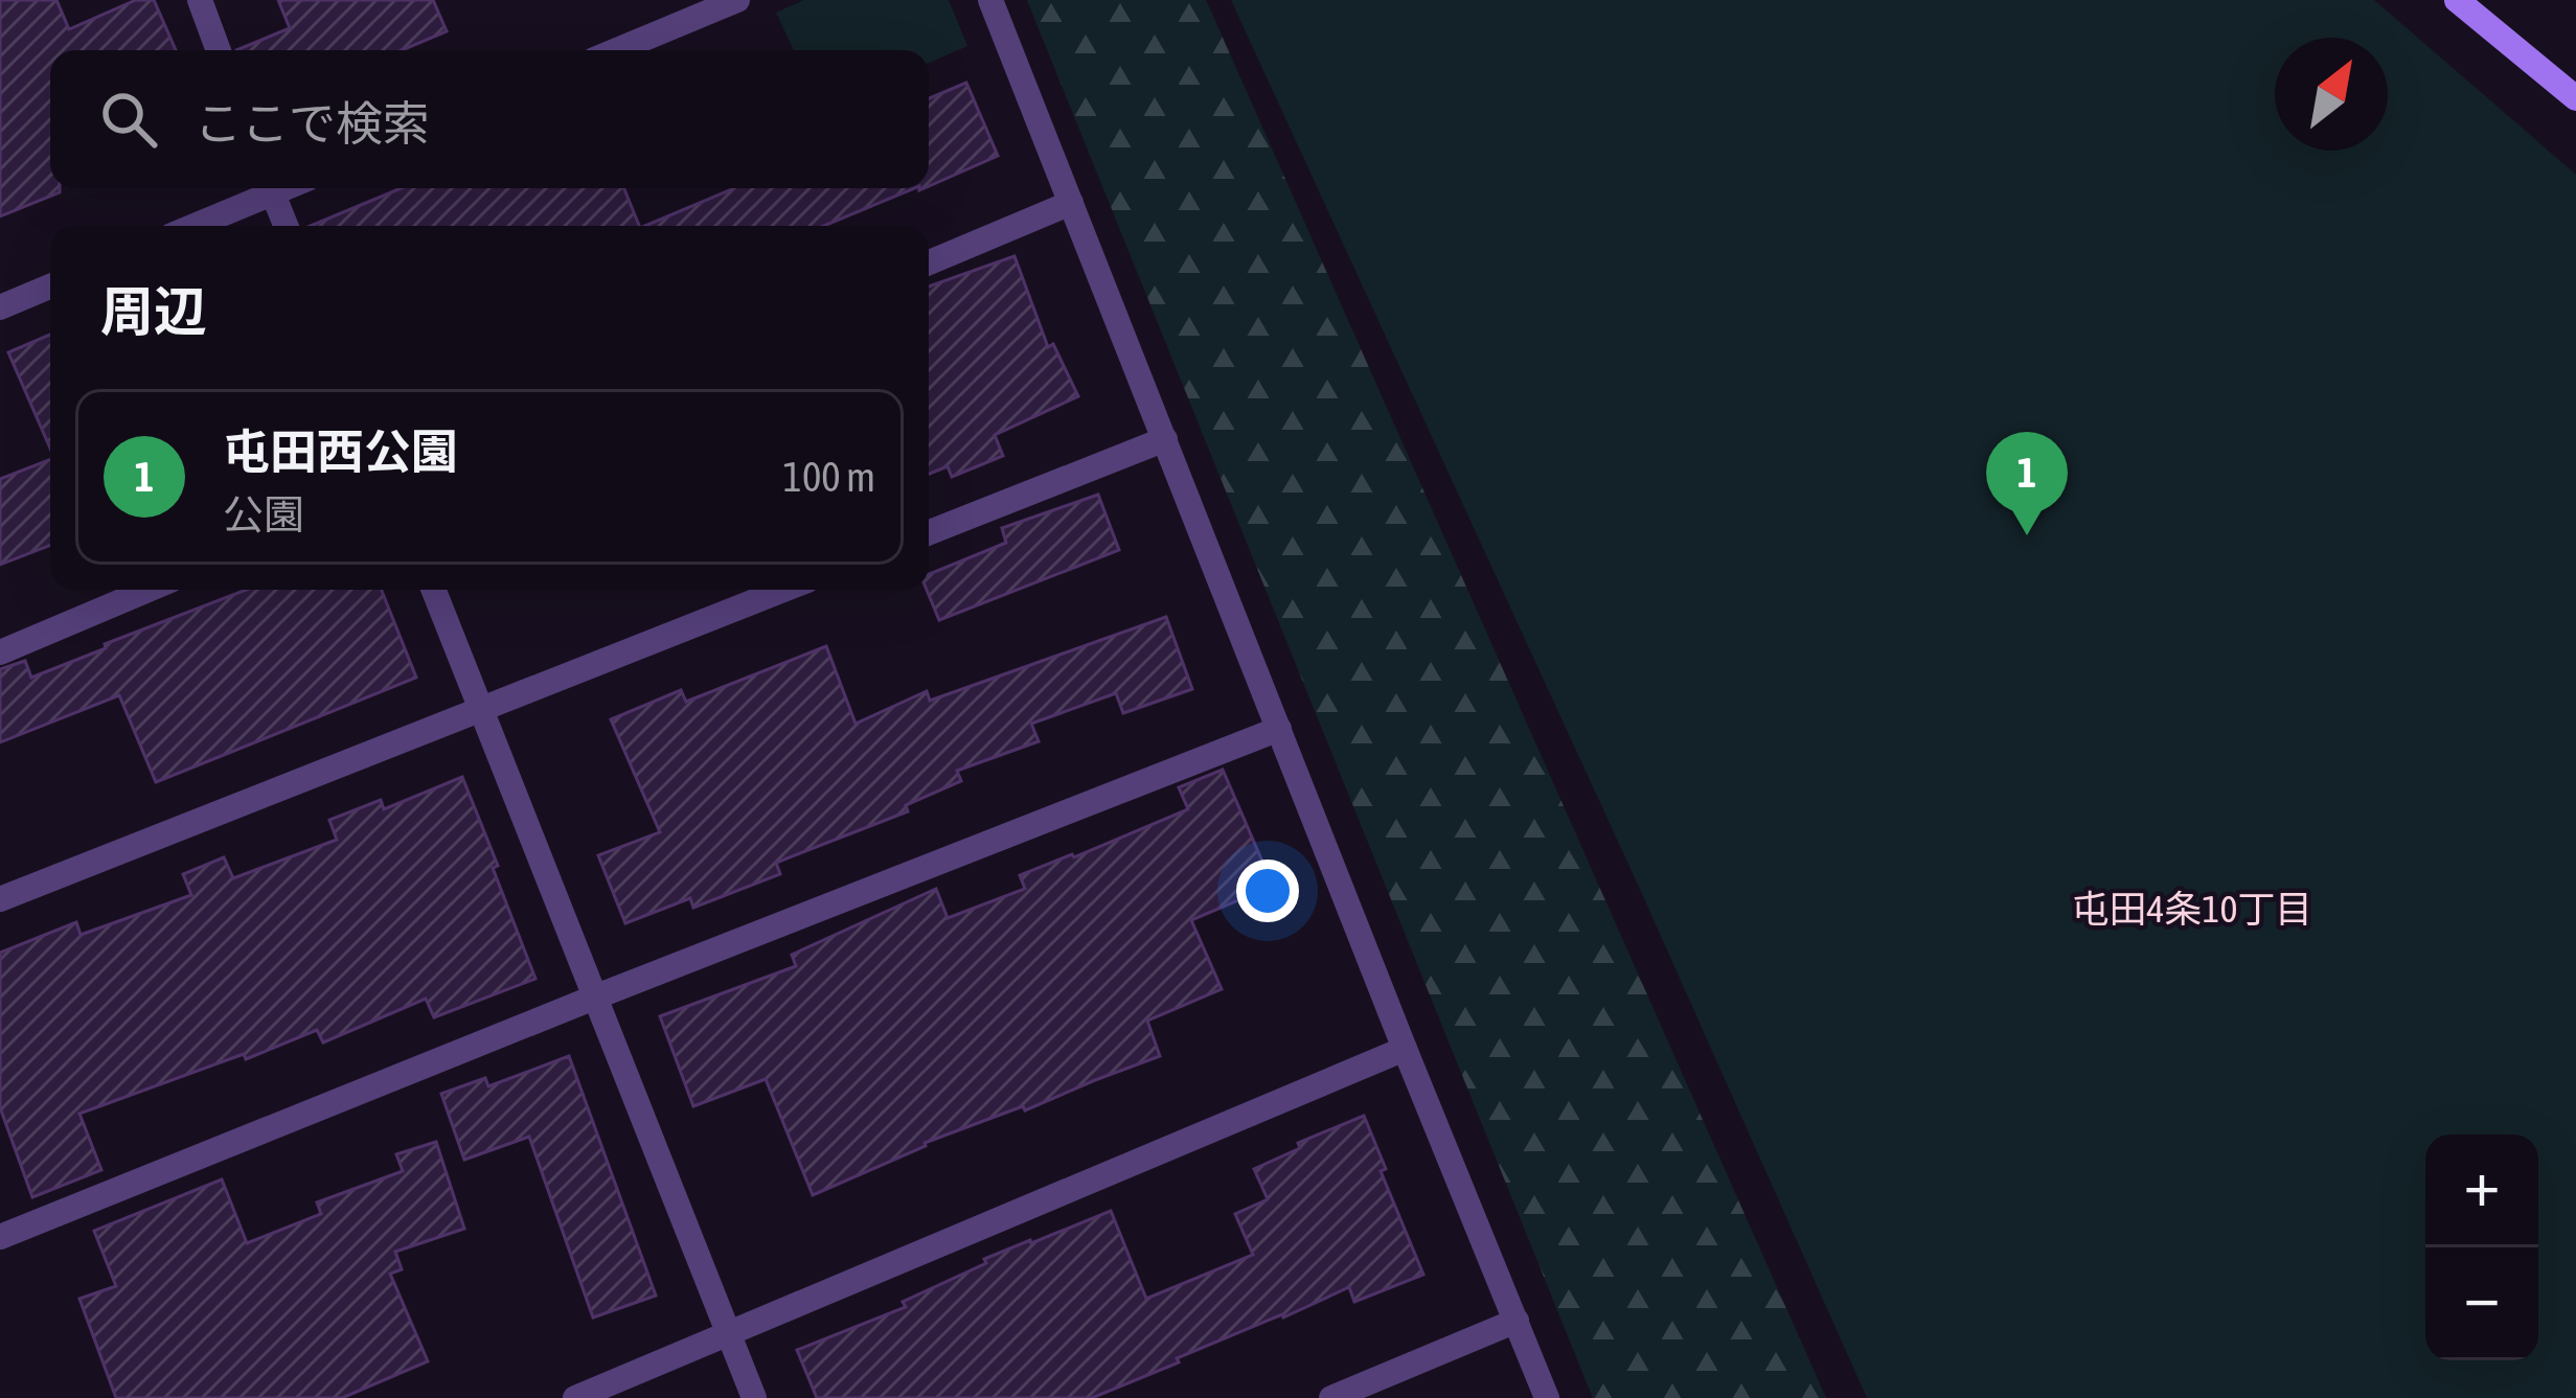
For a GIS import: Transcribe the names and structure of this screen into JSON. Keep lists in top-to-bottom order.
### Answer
{
  "districts": ["屯田4条10丁目"],
  "north": "top right",
  "page": {
    "search": "ここで検索",
    "heading": "周辺",
    "list": [
      {
        "mark": "1",
        "name": "屯田西公園",
        "note": "公園",
        "value": "100 m"
      }
    ],
    "pins": "1",
    "map_buttons": ["+", "−"]
  }
}
